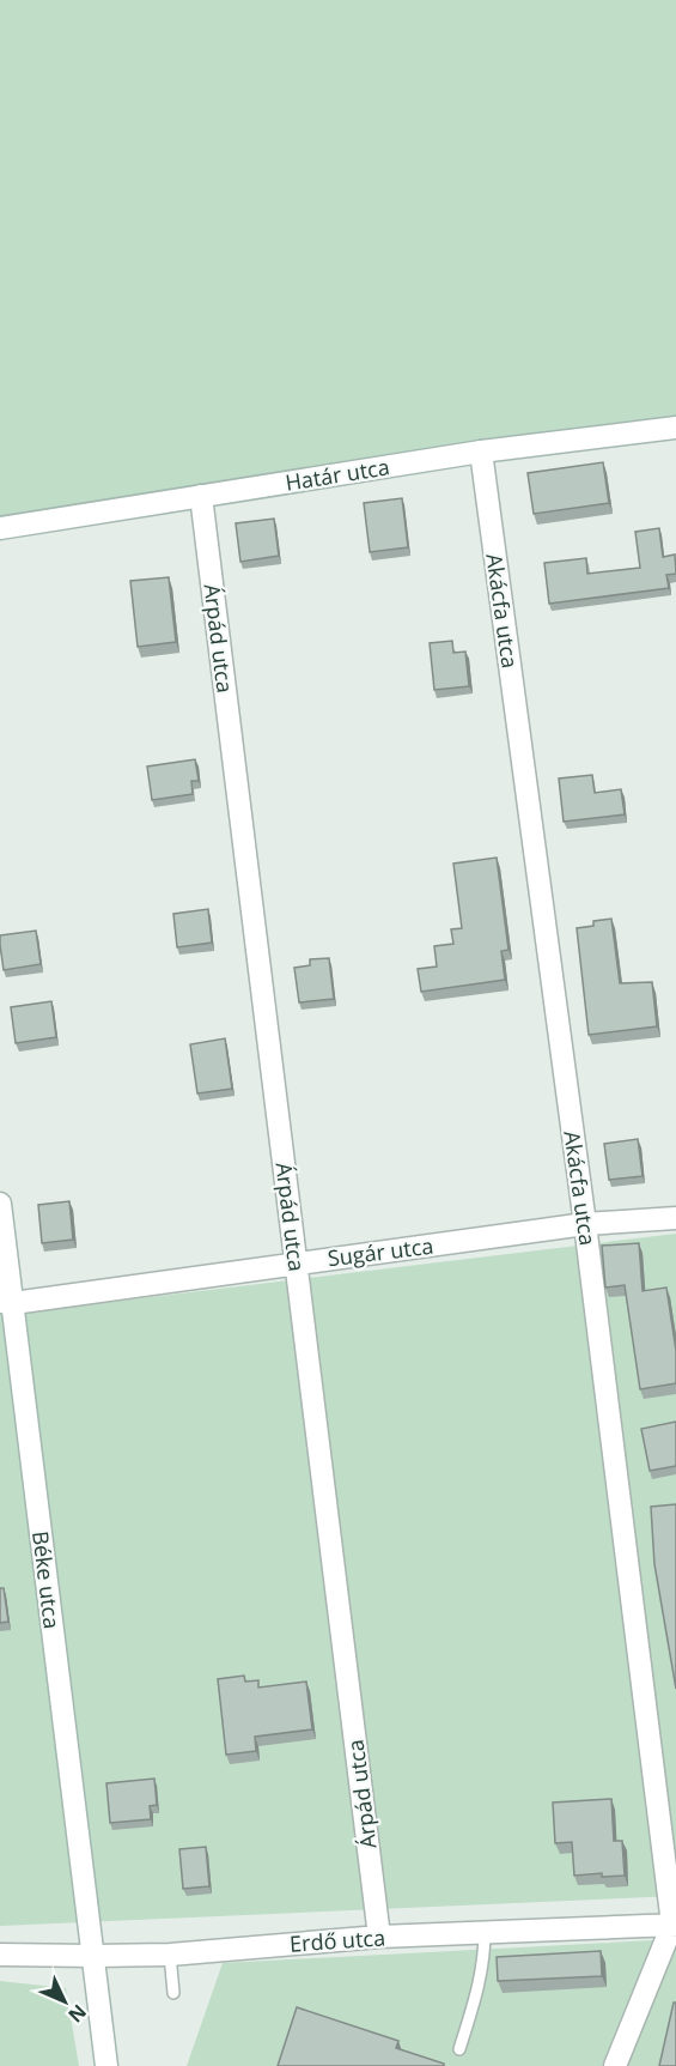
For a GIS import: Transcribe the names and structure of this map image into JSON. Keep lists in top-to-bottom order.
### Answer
{
  "streets": {
    "street": [
      "Határ utca",
      "Akácfa utca",
      "Árpád utca",
      "Sugár utca",
      "Béke utca",
      "Erdő utca"
    ]
  },
  "crossings": [
    ["Határ utca", "Akácfa utca"],
    ["Határ utca", "Árpád utca"],
    ["Akácfa utca", "Sugár utca"],
    ["Akácfa utca", "Erdő utca"],
    ["Árpád utca", "Sugár utca"],
    ["Árpád utca", "Erdő utca"],
    ["Sugár utca", "Béke utca"],
    ["Béke utca", "Erdő utca"]
  ],
  "north": "bottom right"
}
